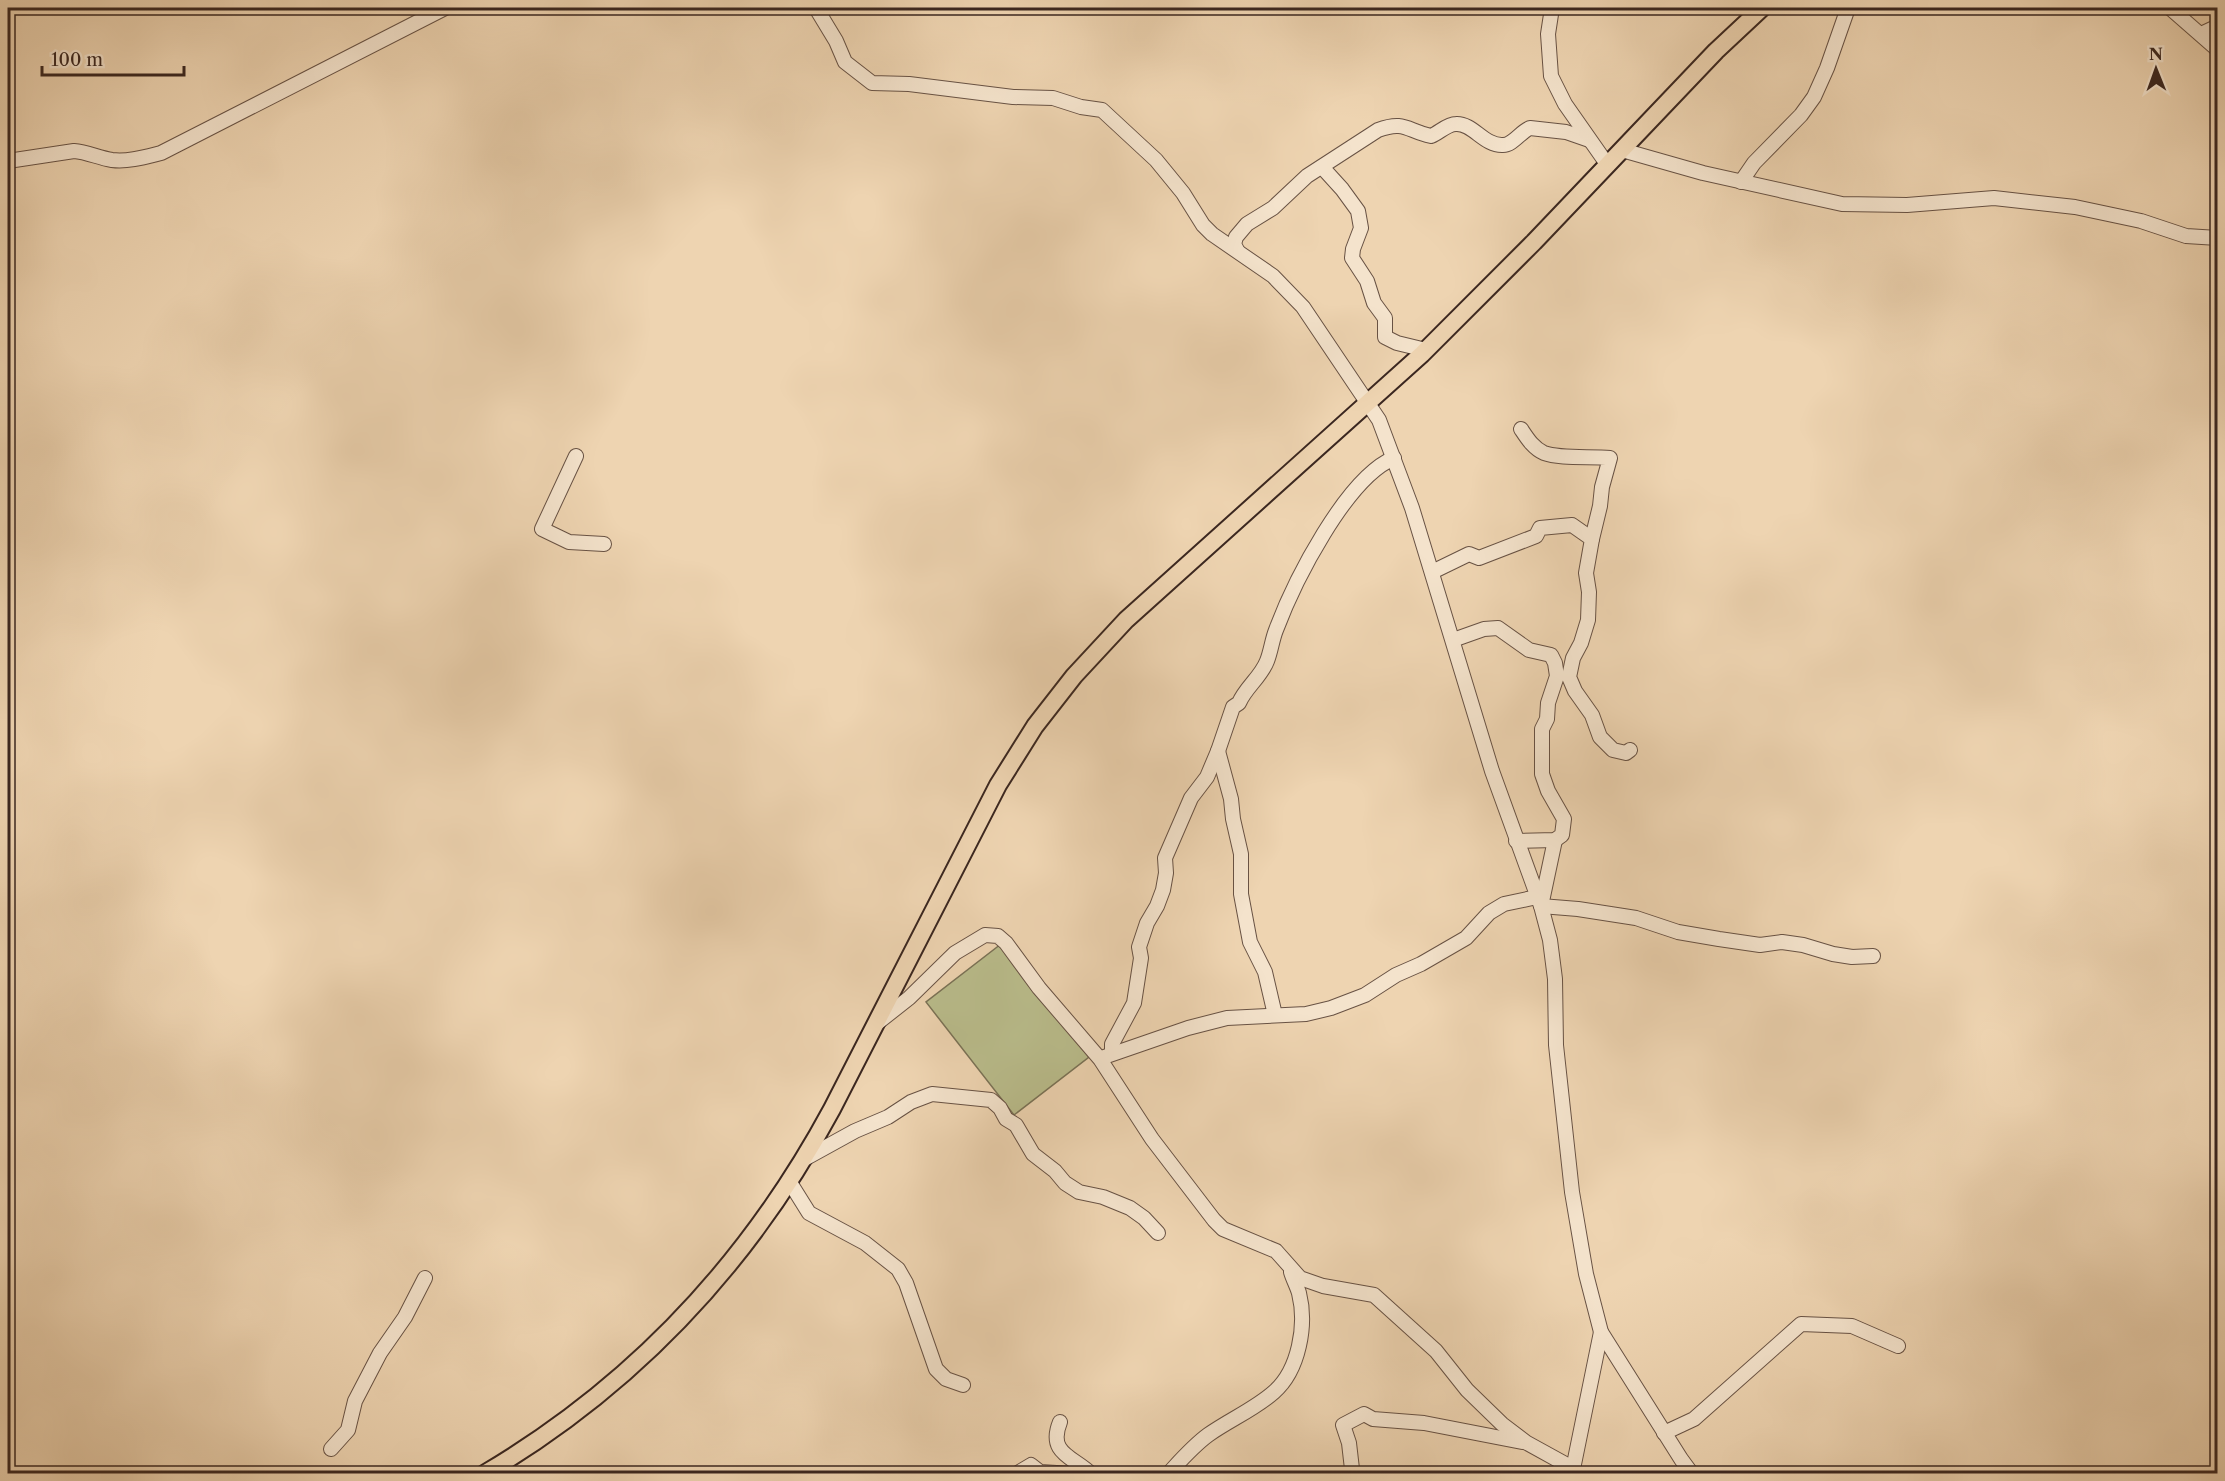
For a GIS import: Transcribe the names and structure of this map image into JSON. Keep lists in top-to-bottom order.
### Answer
{
  "scale_bar": "100 m",
  "north": "top"
}
